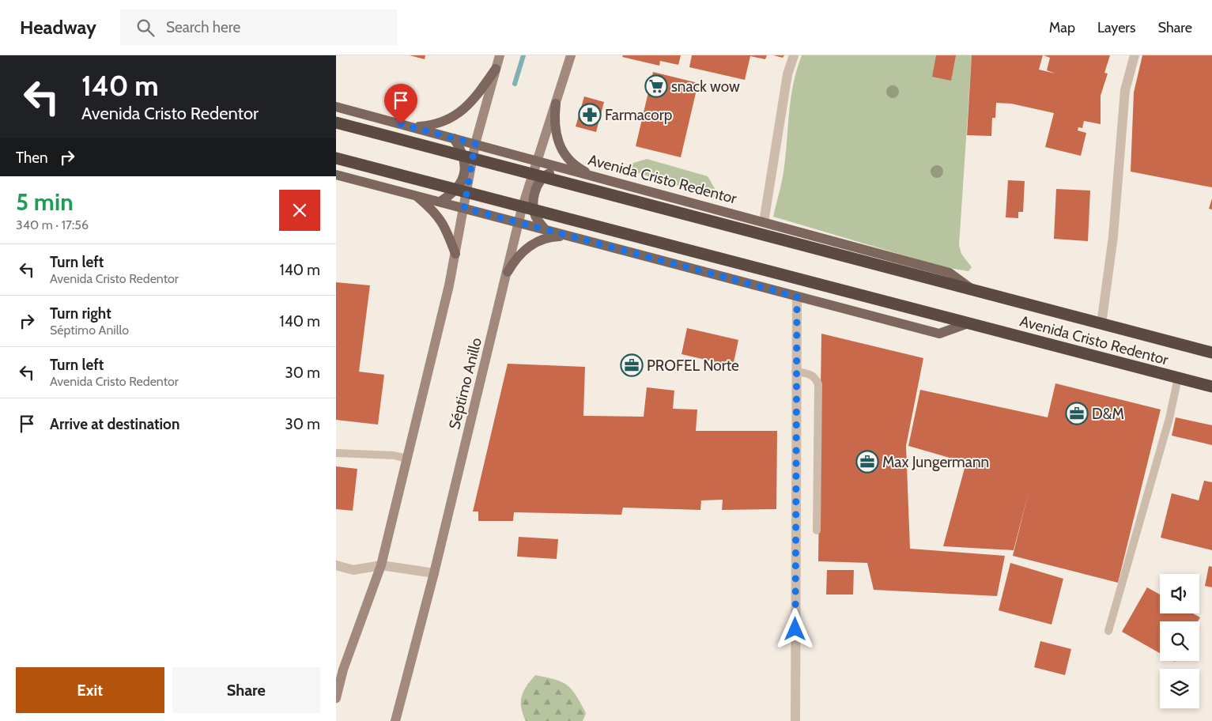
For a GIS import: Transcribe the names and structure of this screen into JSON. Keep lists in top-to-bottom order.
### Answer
{
  "streets": {
    "highway": ["Avenida Cristo Redentor"],
    "main road": ["Séptimo Anillo"]
  },
  "crossings": [
    ["Avenida Cristo Redentor", "Séptimo Anillo"]
  ],
  "places": {
    "supermarket": ["snack wow"],
    "pharmacy": ["Farmacorp"],
    "office": ["PROFEL Norte", "D&M", "Max Jungermann"]
  },
  "page": {
    "header": "Headway",
    "search": "Search here",
    "nav": ["Map", "Layers", "Share"],
    "turn": ["140 m", "Avenida Cristo Redentor"],
    "then": "Then",
    "heading": ["5 min", "340 m · 17:56"],
    "list": [
      {
        "name": "Turn left",
        "note": "Avenida Cristo Redentor",
        "value": "140 m"
      },
      {
        "name": "Turn right",
        "note": "Séptimo Anillo",
        "value": "140 m"
      },
      {
        "name": "Turn left",
        "note": "Avenida Cristo Redentor",
        "value": "30 m"
      },
      {
        "name": "Arrive at destination",
        "value": "30 m"
      }
    ],
    "buttons": ["Exit", "Share"]
  }
}
